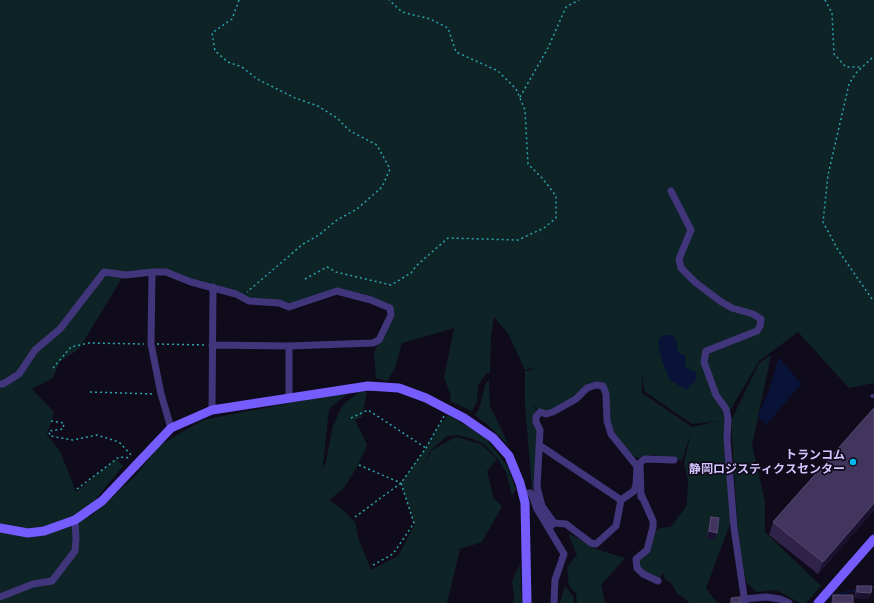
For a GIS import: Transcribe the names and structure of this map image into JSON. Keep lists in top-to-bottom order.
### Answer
{
  "places": ["トランコム 静岡ロジスティクスセンター"]
}
